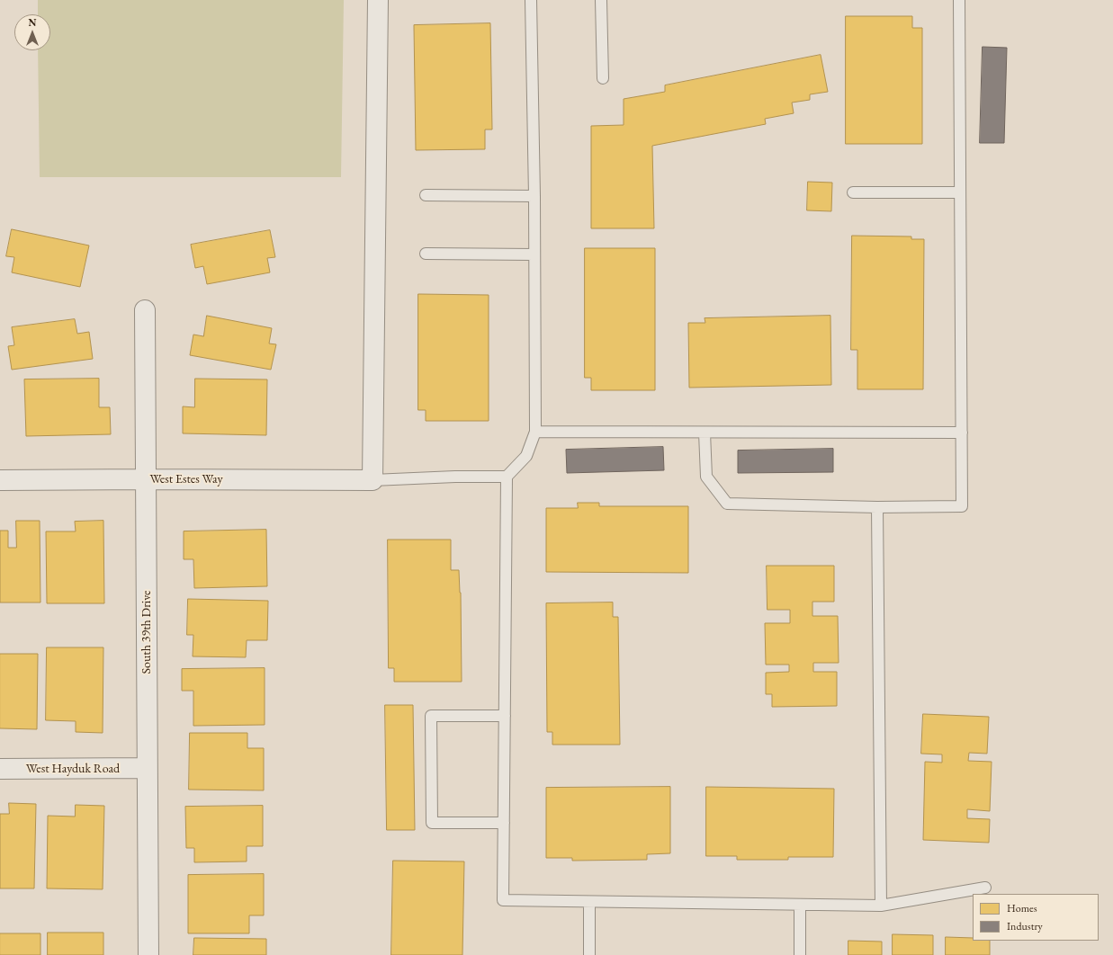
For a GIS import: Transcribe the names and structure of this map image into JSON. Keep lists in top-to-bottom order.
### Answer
{
  "streets": {
    "street": ["West Estes Way", "South 39th Drive", "West Hayduk Road"]
  },
  "crossings": [
    ["West Estes Way", "South 39th Drive"],
    ["South 39th Drive", "West Hayduk Road"]
  ],
  "legend": ["Homes", "Industry"],
  "north": "top"
}
